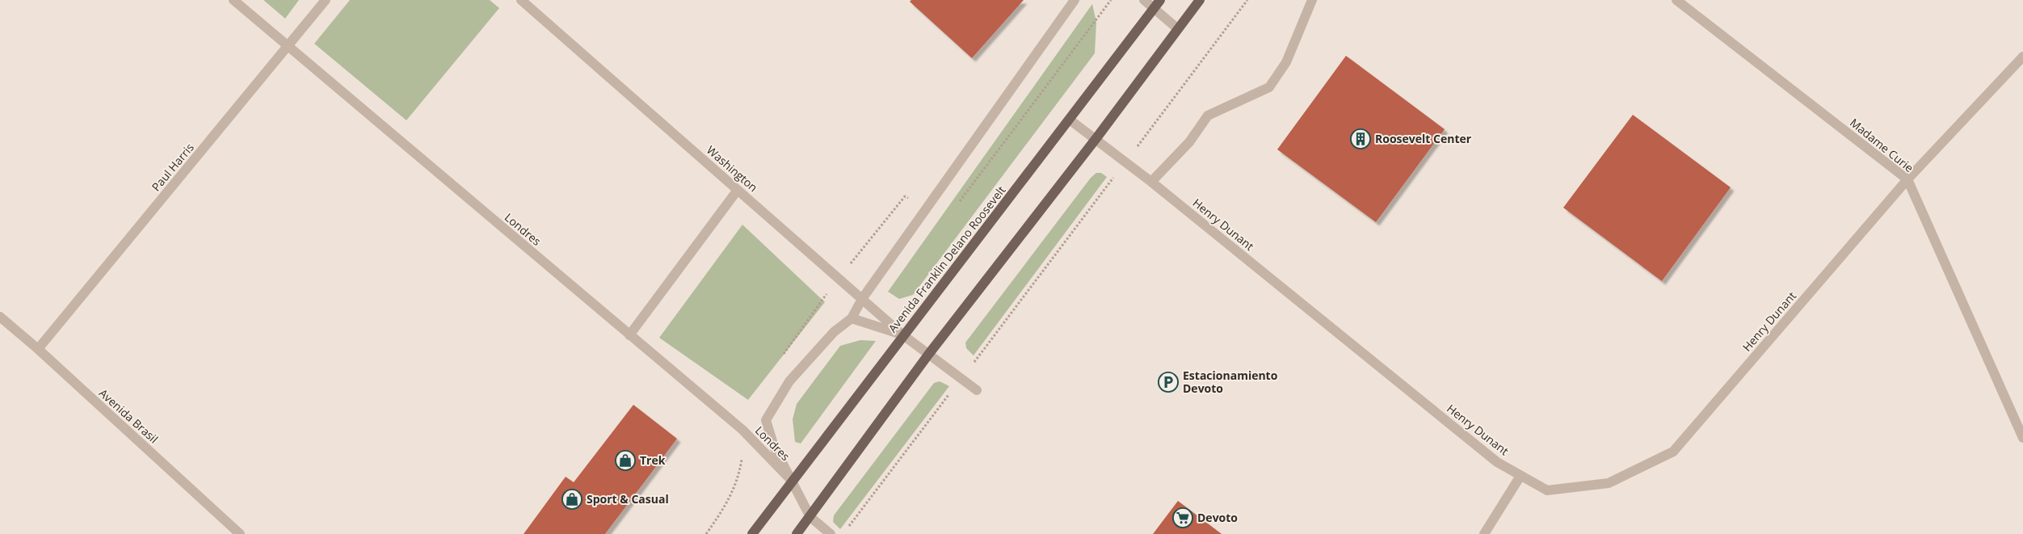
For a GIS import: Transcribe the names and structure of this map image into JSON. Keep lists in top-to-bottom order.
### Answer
{
  "streets": {
    "main road": ["Avenida Franklin Delano Roosevelt"],
    "street": [
      "Madame Curie",
      "Paul Harris",
      "Washington",
      "Henry Dunant",
      "Londres",
      "Avenida Brasil"
    ]
  },
  "crossings": [
    ["Madame Curie", "Henry Dunant"],
    ["Paul Harris", "Londres"],
    ["Paul Harris", "Avenida Brasil"],
    ["Washington", "Avenida Franklin Delano Roosevelt"],
    ["Henry Dunant", "Avenida Franklin Delano Roosevelt"],
    ["Londres", "Avenida Franklin Delano Roosevelt"]
  ],
  "places": {
    "building": ["Roosevelt Center"],
    "parking": ["Estacionamiento Devoto"],
    "shop": ["Trek", "Sport & Casual"],
    "supermarket": ["Devoto"]
  }
}
